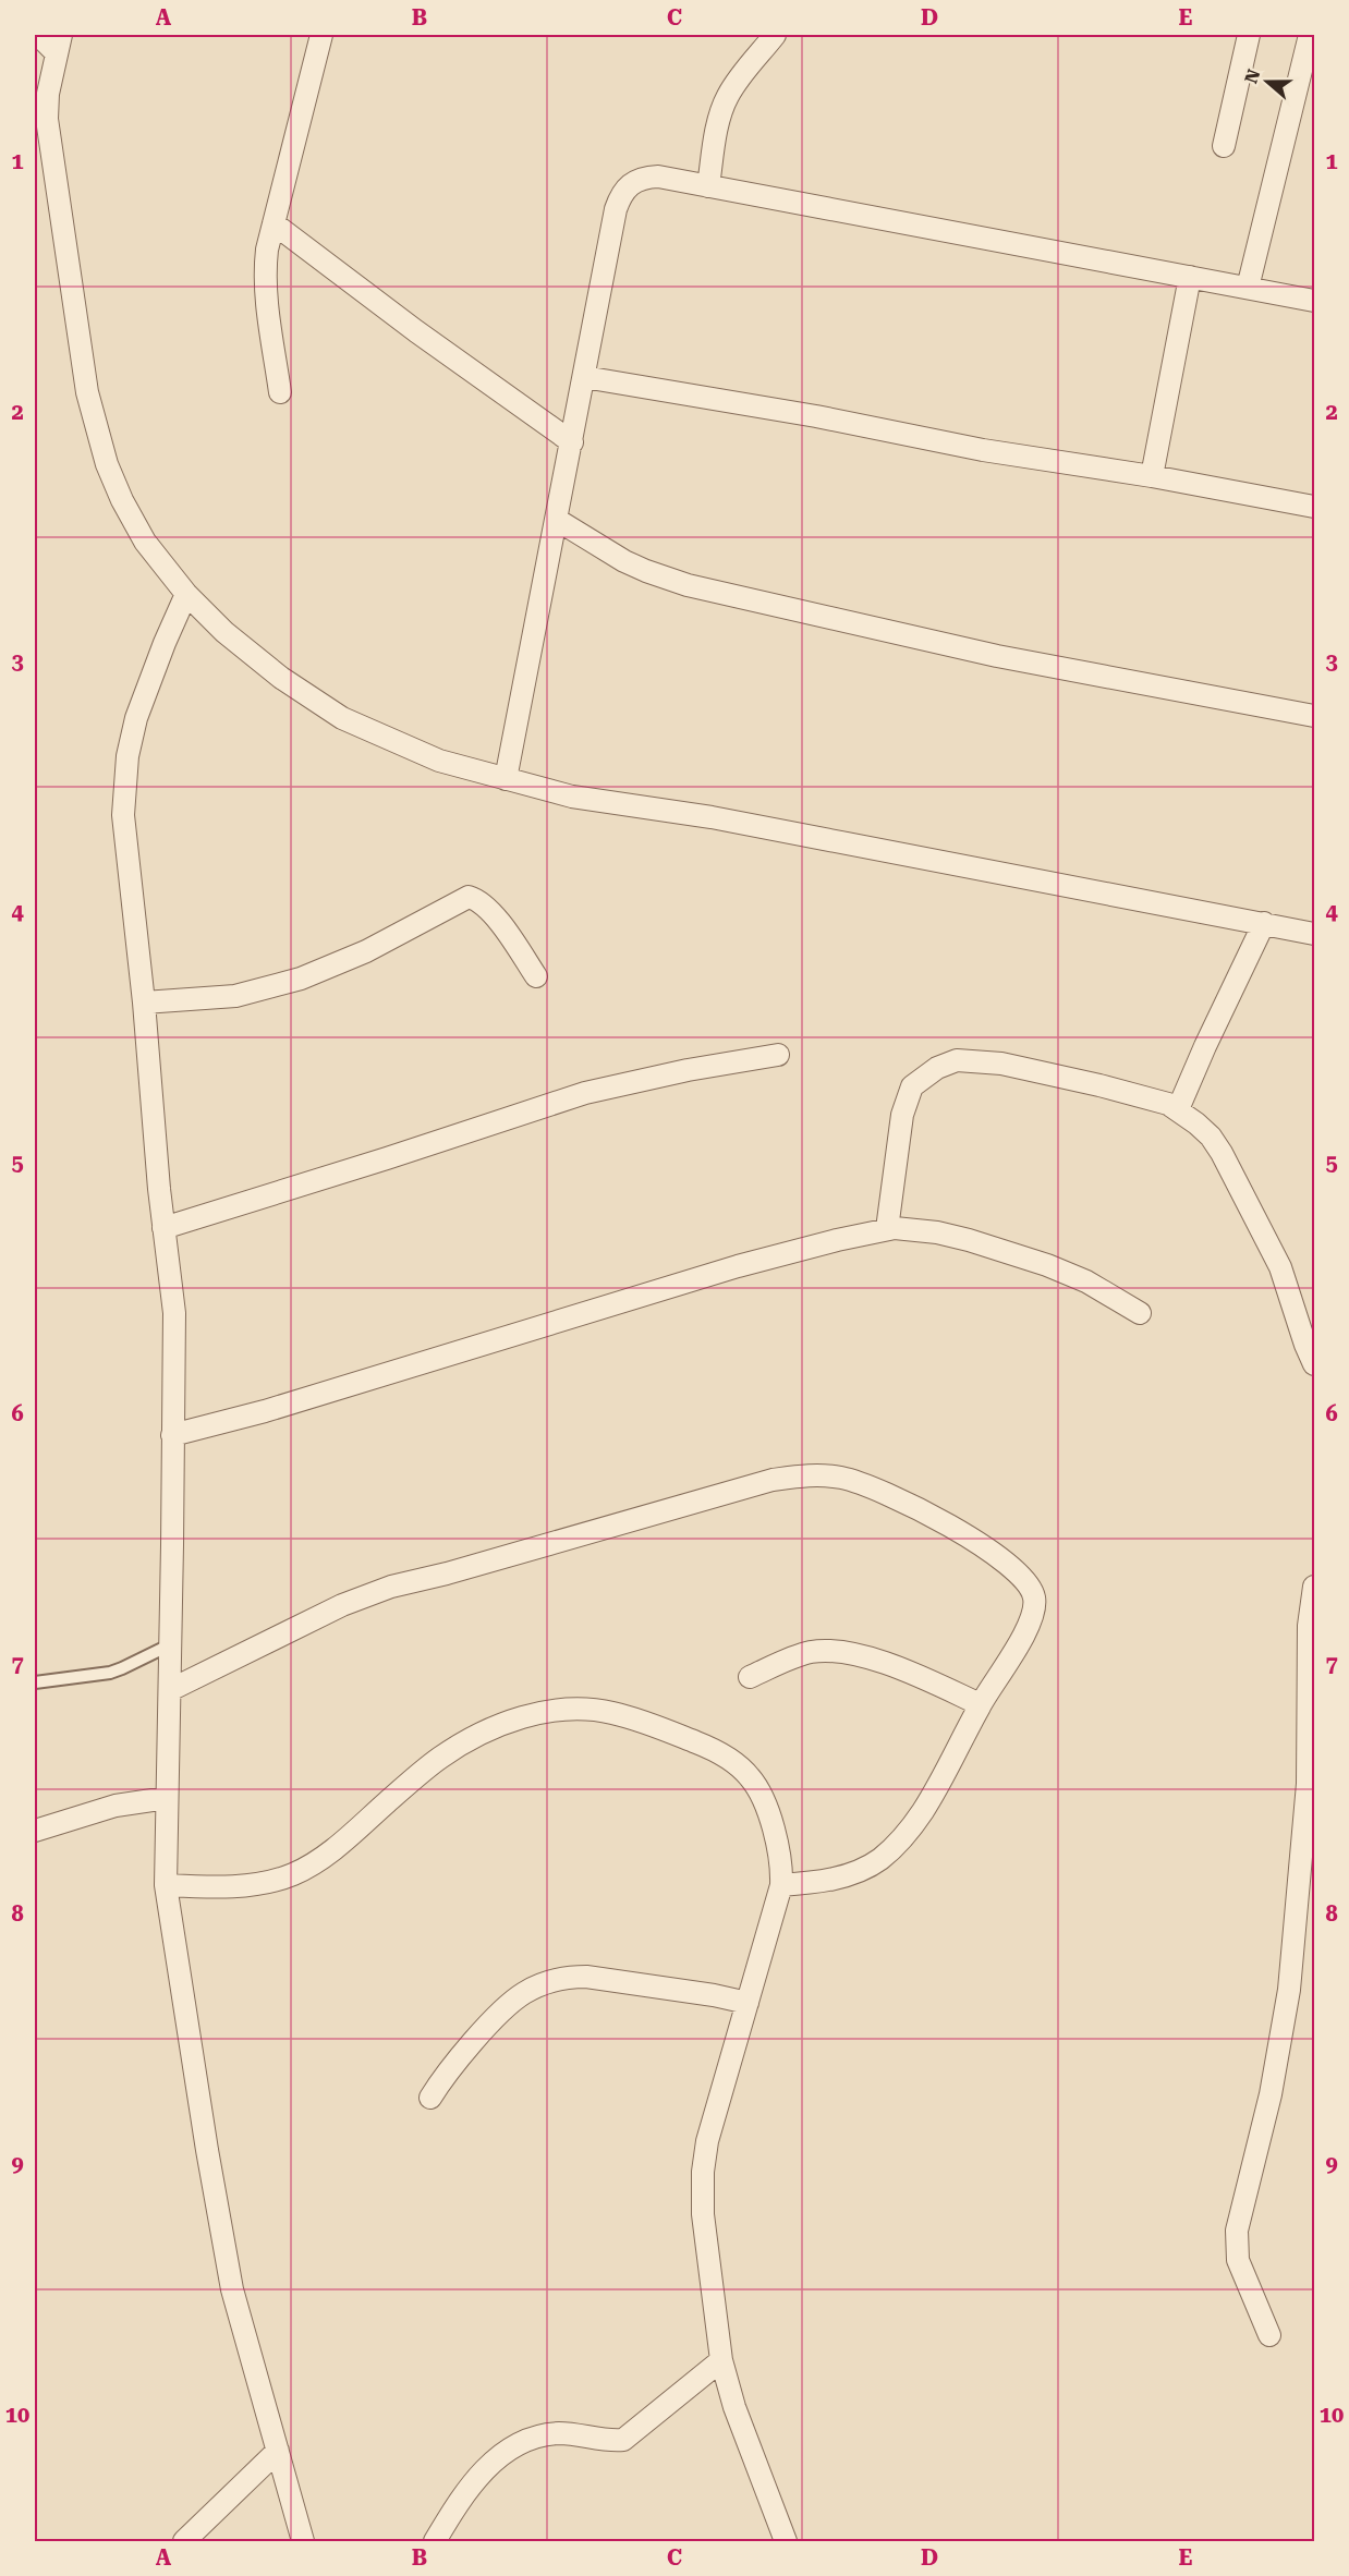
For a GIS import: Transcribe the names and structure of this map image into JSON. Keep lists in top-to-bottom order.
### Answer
{
  "north": "left",
  "grid": {
    "columns": [
      "A",
      "B",
      "C",
      "D",
      "E"
    ],
    "rows": [
      "1",
      "2",
      "3",
      "4",
      "5",
      "6",
      "7",
      "8",
      "9",
      "10"
    ]
  }
}
